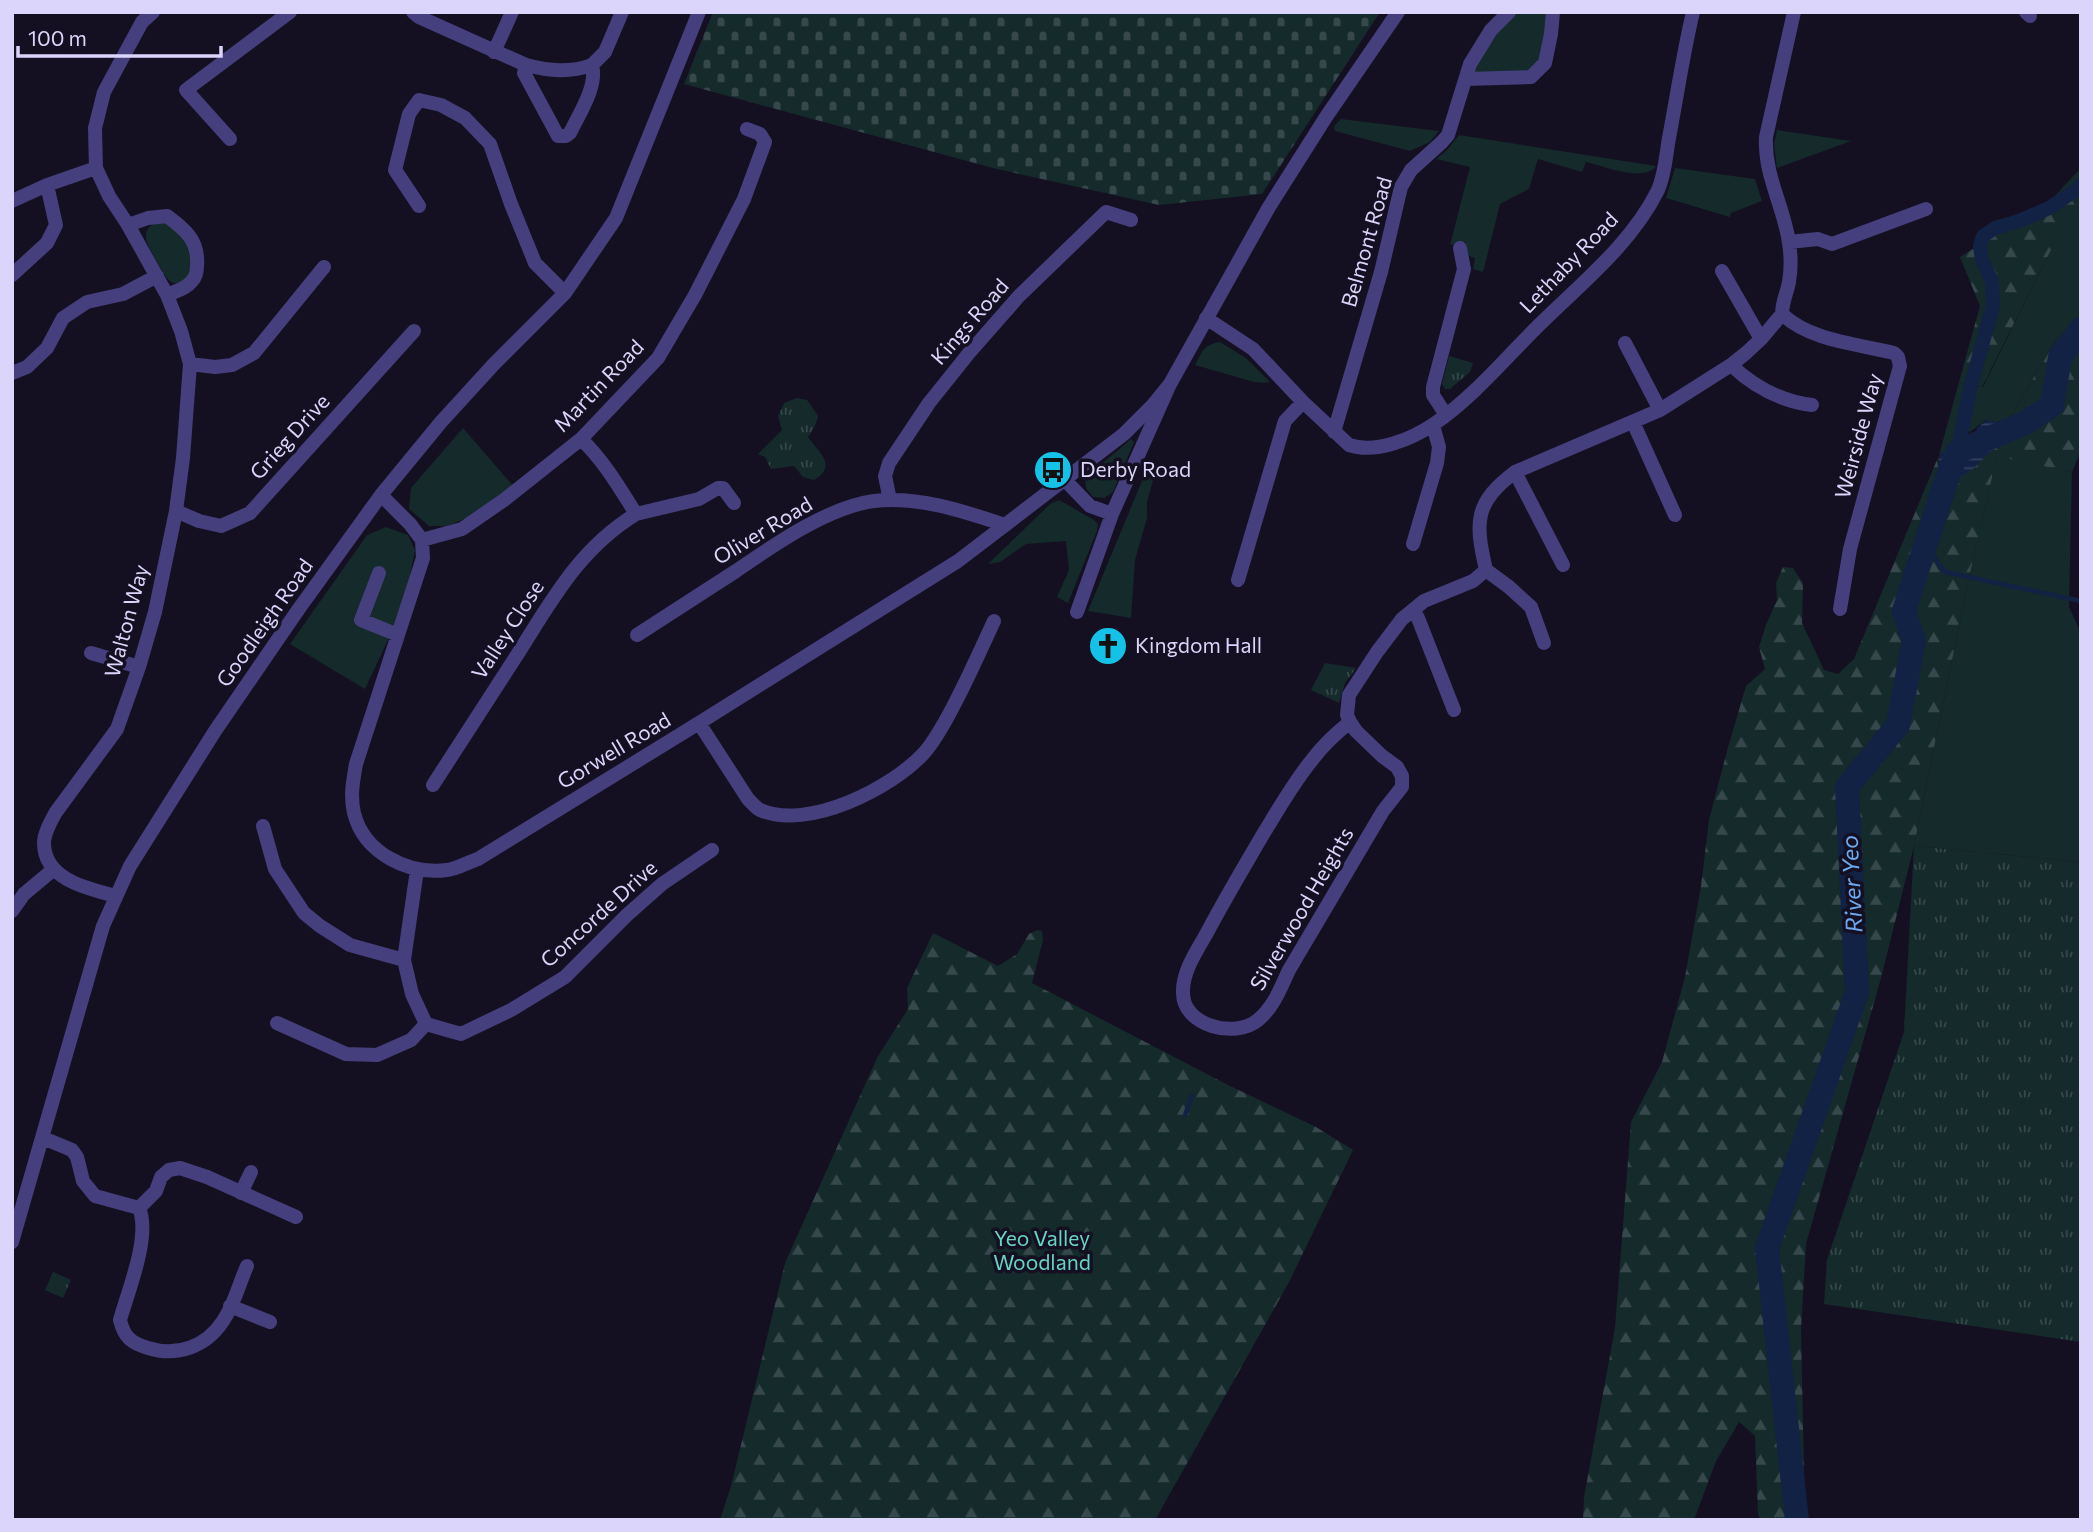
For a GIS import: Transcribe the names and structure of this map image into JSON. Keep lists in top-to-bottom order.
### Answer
{
  "streets": {
    "street": [
      "Belmont Road",
      "Lethaby Road",
      "Kings Road",
      "Martin Road",
      "Weirside Way",
      "Grieg Drive",
      "Oliver Road",
      "Walton Way",
      "Goodleigh Road",
      "Valley Close",
      "Gorwell Road",
      "Silverwood Heights",
      "Concorde Drive"
    ]
  },
  "crossings": [
    ["Belmont Road", "Lethaby Road"],
    ["Kings Road", "Oliver Road"],
    ["Martin Road", "Gorwell Road"],
    ["Grieg Drive", "Walton Way"],
    ["Oliver Road", "Gorwell Road"]
  ],
  "water": ["River Yeo"],
  "parks": ["Yeo Valley Woodland"],
  "places": {
    "bus stop": ["Derby Road"],
    "church": ["Kingdom Hall"]
  },
  "scale_bar": "100 m"
}
